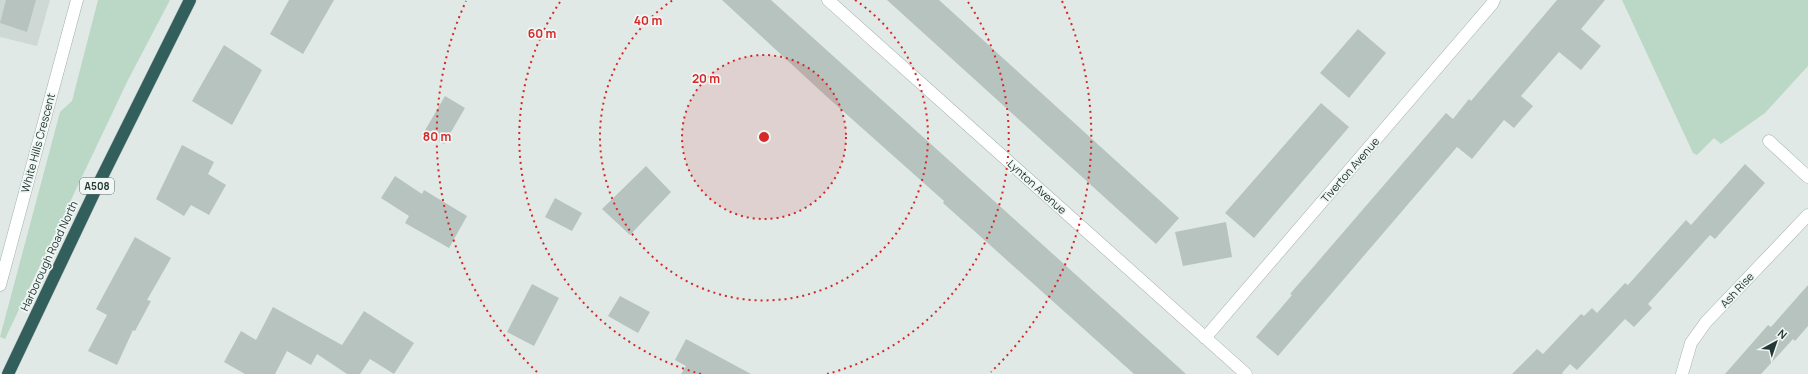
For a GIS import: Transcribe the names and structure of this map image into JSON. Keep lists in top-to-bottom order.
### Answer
{
  "streets": {
    "highway": ["A508", "Harborough Road North"],
    "street": [
      "White Hills Crescent",
      "Tiverton Avenue",
      "Lynton Avenue",
      "Ash Rise"
    ]
  },
  "crossings": [
    ["Tiverton Avenue", "Lynton Avenue"]
  ],
  "north": "top right",
  "rings": [
    "40 m",
    "60 m",
    "20 m",
    "80 m"
  ]
}
